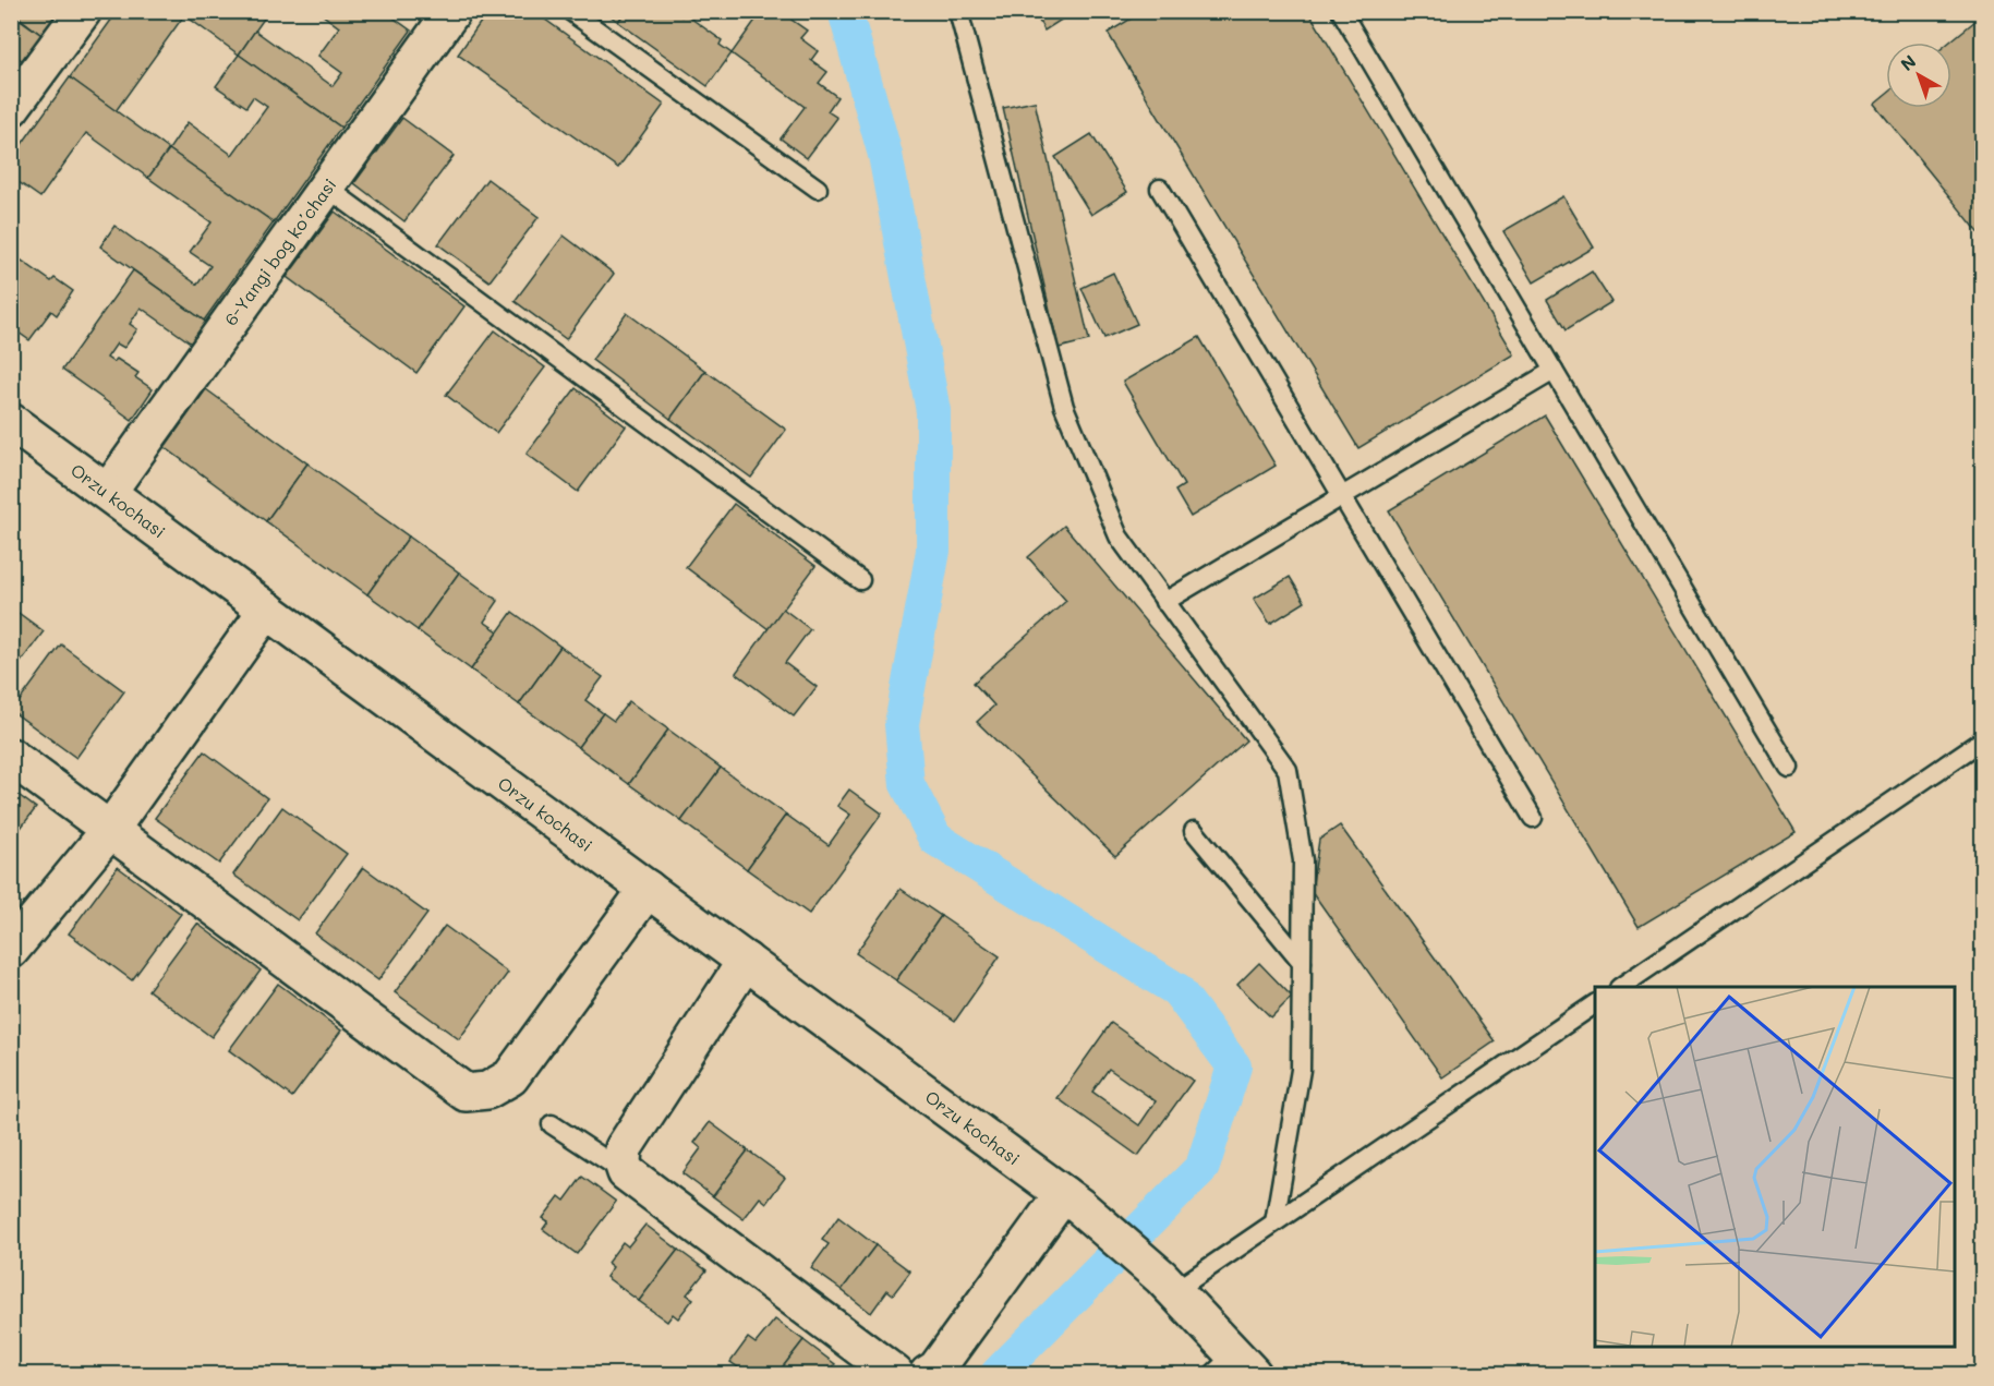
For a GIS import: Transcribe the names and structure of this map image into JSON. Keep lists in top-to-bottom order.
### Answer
{
  "streets": {
    "street": ["6-Yangi bog koʼchasi", "Orzu kochasi"]
  },
  "crossings": [
    ["6-Yangi bog koʼchasi", "Orzu kochasi"]
  ],
  "north": "top left"
}
